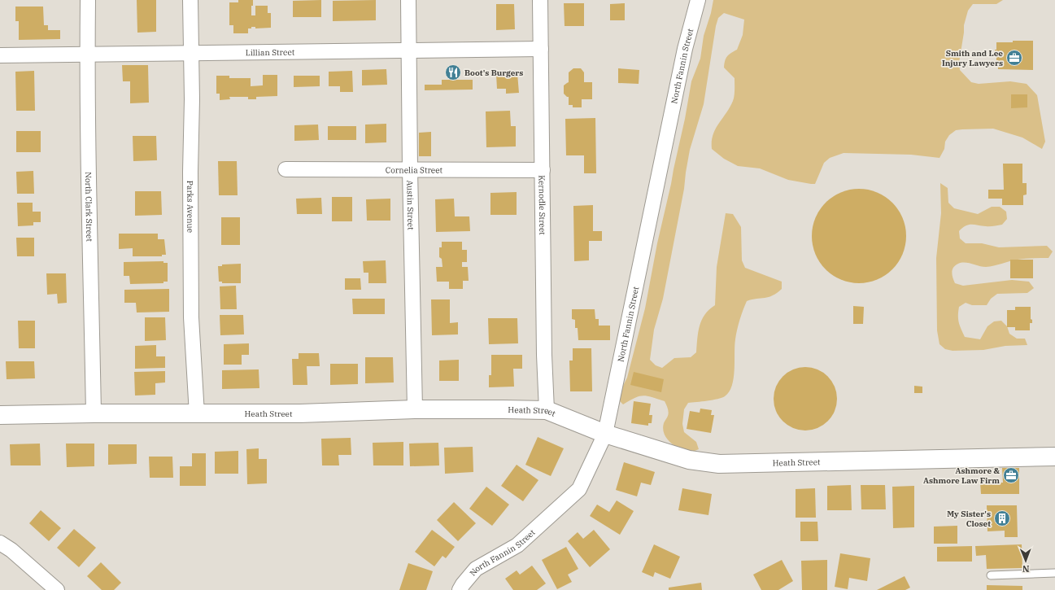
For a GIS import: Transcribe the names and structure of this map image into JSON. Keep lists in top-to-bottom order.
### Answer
{
  "streets": {
    "street": [
      "Lillian Street",
      "North Fannin Street",
      "Cornelia Street",
      "Austin Street",
      "Kernodle Street",
      "North Clark Street",
      "Parks Avenue",
      "Heath Street"
    ]
  },
  "crossings": [
    ["Lillian Street", "Austin Street"],
    ["Lillian Street", "Kernodle Street"],
    ["Lillian Street", "North Clark Street"],
    ["Lillian Street", "Parks Avenue"],
    ["North Fannin Street", "Heath Street"],
    ["Cornelia Street", "Austin Street"],
    ["Cornelia Street", "Kernodle Street"],
    ["Austin Street", "Heath Street"],
    ["Kernodle Street", "Heath Street"],
    ["North Clark Street", "Heath Street"],
    ["Parks Avenue", "Heath Street"]
  ],
  "places": {
    "office": ["Smith and Lee Injury Lawyers", "Ashmore & Ashmore Law Firm"],
    "restaurant": ["Boot's Burgers"],
    "building": ["My Sister's Closet"]
  },
  "north": "bottom"
}
